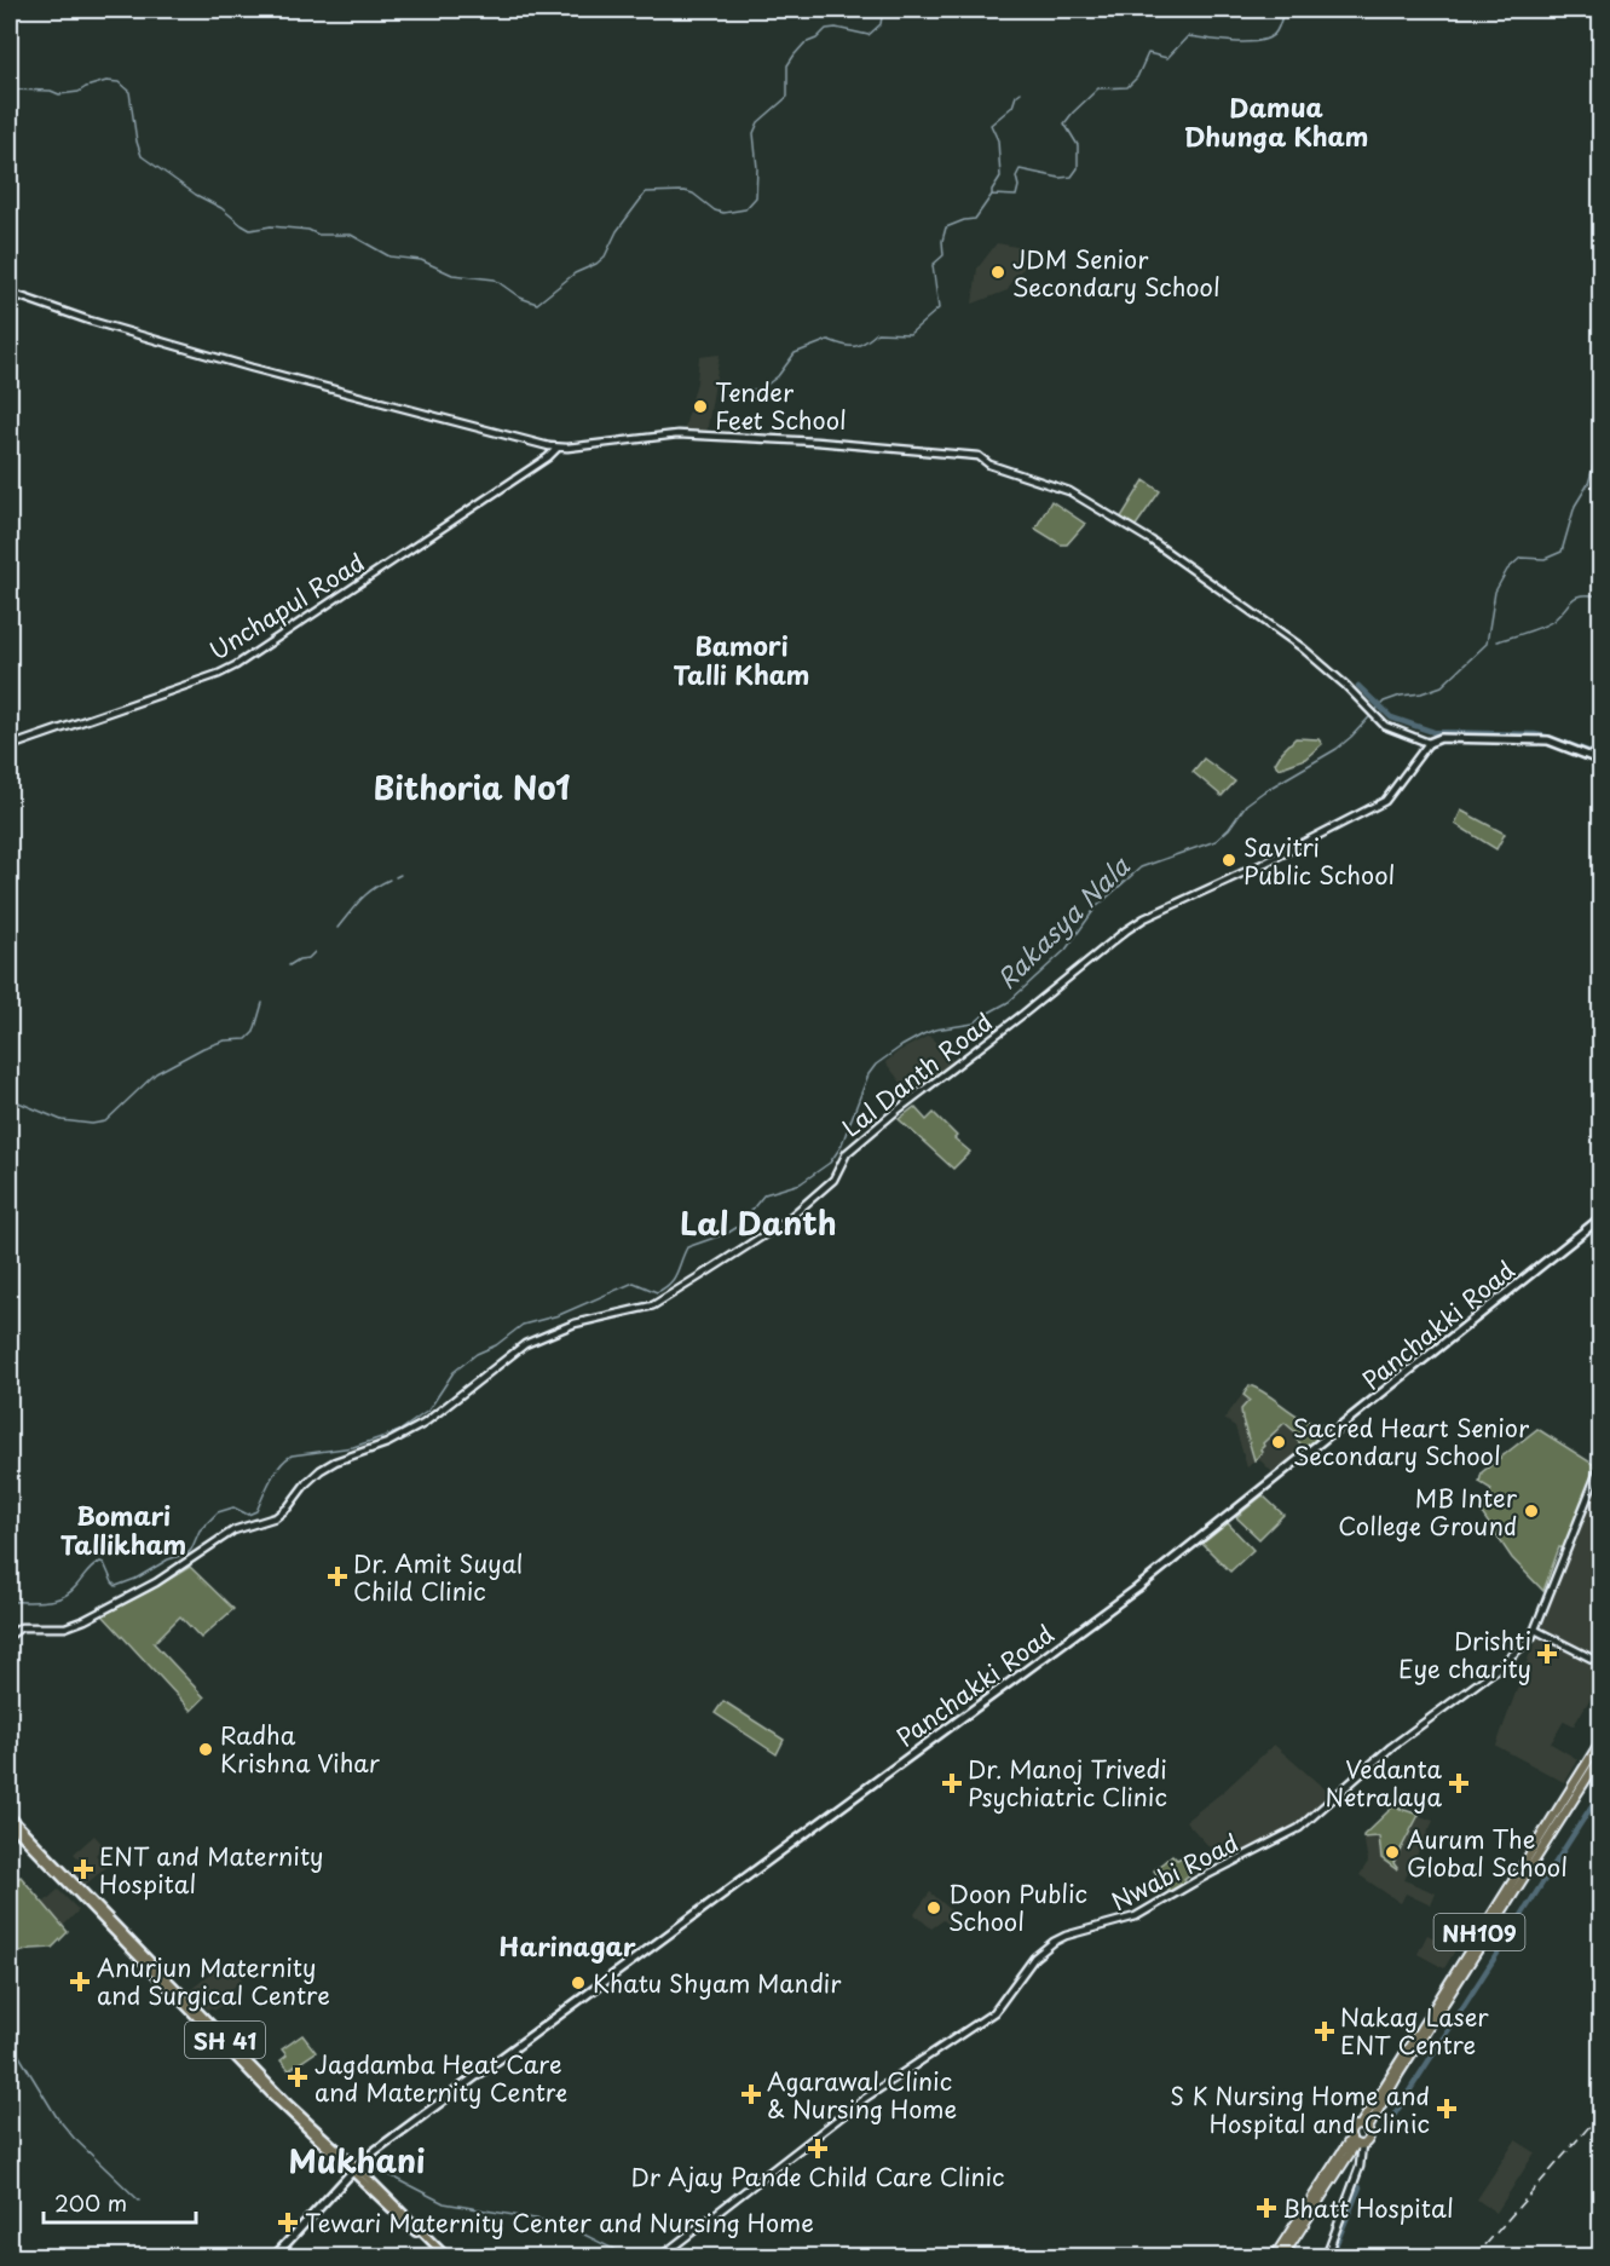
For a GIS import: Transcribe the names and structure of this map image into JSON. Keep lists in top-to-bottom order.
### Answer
{
  "streets": {
    "highway": ["NH109"],
    "main road": ["Panchakki Road", "SH 41"],
    "street": ["Unchapul Road", "Lal Danth Road", "Nwabi Road"]
  },
  "crossings": [
    ["Panchakki Road", "SH 41"]
  ],
  "districts": [
    "Damua Dhunga Kham",
    "Bamori Talli Kham",
    "Bithoria No1",
    "Lal Danth",
    "Bomari Tallikham",
    "Harinagar",
    "Mukhani"
  ],
  "water": ["Rakasya Nala"],
  "places": {
    "other": [
      "JDM Senior Secondary School",
      "Tender Feet School",
      "Savitri Public School",
      "Sacred Heart Senior Secondary School",
      "MB Inter College Ground",
      "Radha Krishna Vihar",
      "Aurum The Global School",
      "Doon Public School",
      "Khatu Shyam Mandir"
    ],
    "health": [
      "Dr. Amit Suyal Child Clinic",
      "Drishti Eye charity",
      "Dr. Manoj Trivedi Psychiatric Clinic",
      "Vedanta Netralaya",
      "ENT and Maternity Hospital",
      "Anurjun Maternity and Surgical Centre",
      "Nakag Laser ENT Centre",
      "Jagdamba Heat Care and Maternity Centre",
      "Agarawal Clinic & Nursing Home",
      "S K Nursing Home and Hospital and Clinic",
      "Dr Ajay Pande Child Care Clinic",
      "Bhatt Hospital",
      "Tewari Maternity Center and Nursing Home"
    ]
  },
  "scale_bar": "200 m"
}
